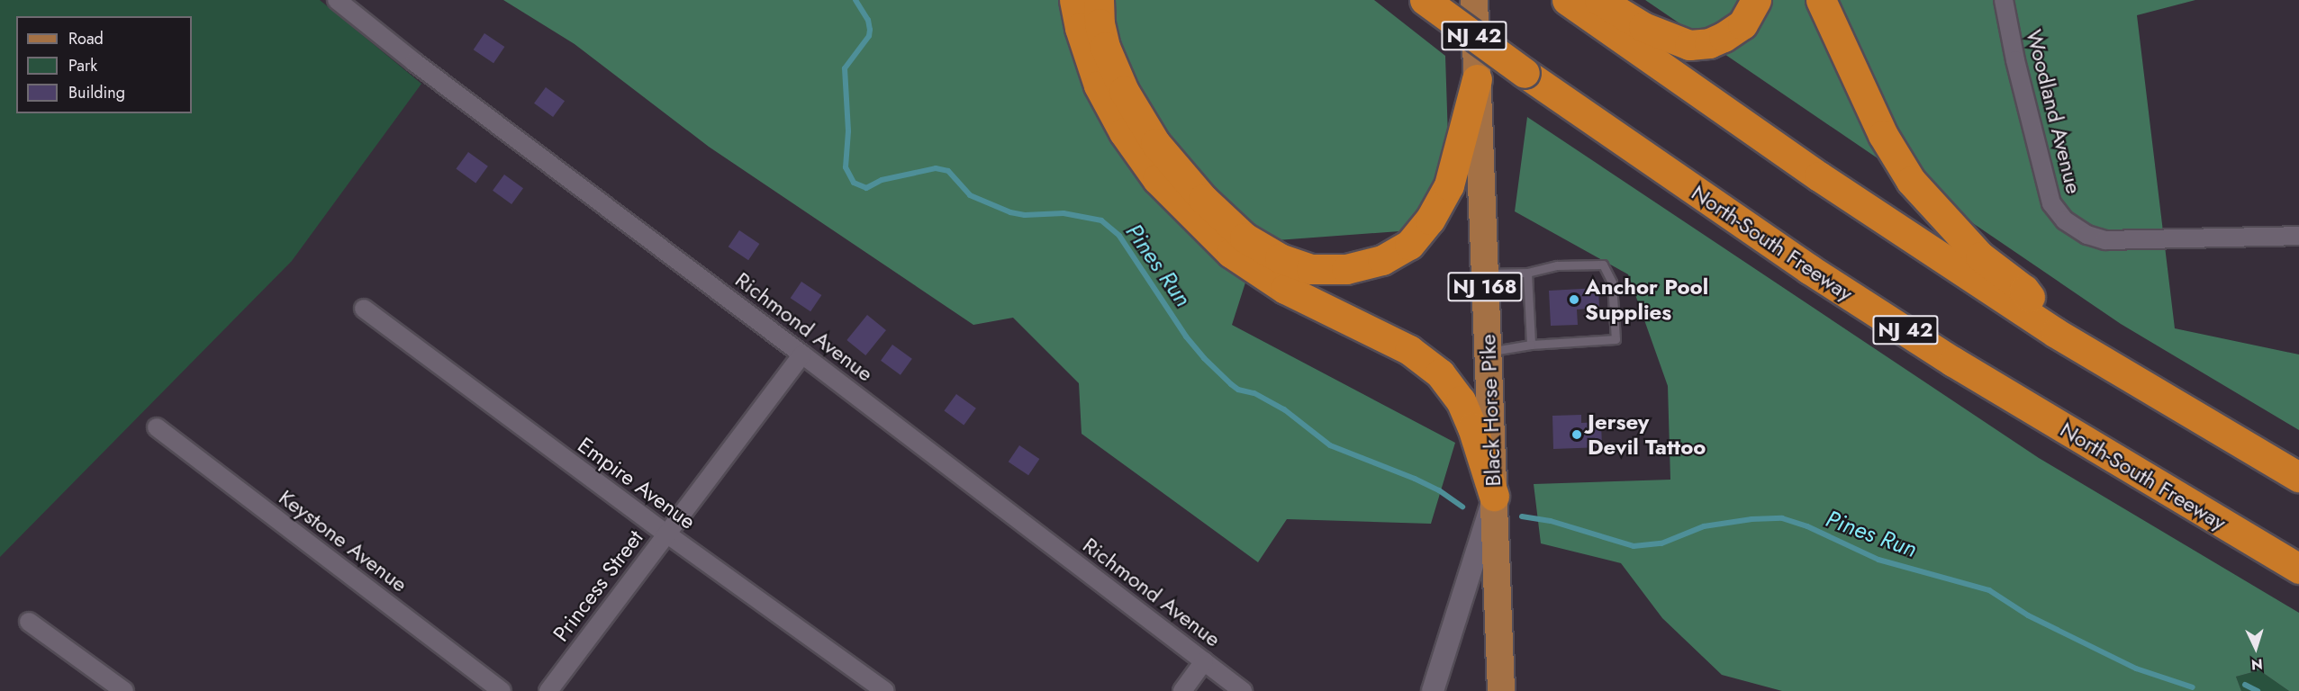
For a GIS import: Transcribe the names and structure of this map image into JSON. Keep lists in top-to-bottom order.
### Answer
{
  "streets": {
    "highway": ["NJ 42", "North-South Freeway"],
    "main road": ["NJ 168", "Black Horse Pike"],
    "street": [
      "Woodland Avenue",
      "Richmond Avenue",
      "Empire Avenue",
      "Keystone Avenue",
      "Princess Street"
    ]
  },
  "crossings": [
    ["Richmond Avenue", "Princess Street"],
    ["Empire Avenue", "Princess Street"]
  ],
  "water": ["Pines Run"],
  "places": ["Anchor Pool Supplies", "Jersey Devil Tattoo"],
  "legend": ["Road", "Park", "Building"],
  "north": "bottom"
}
